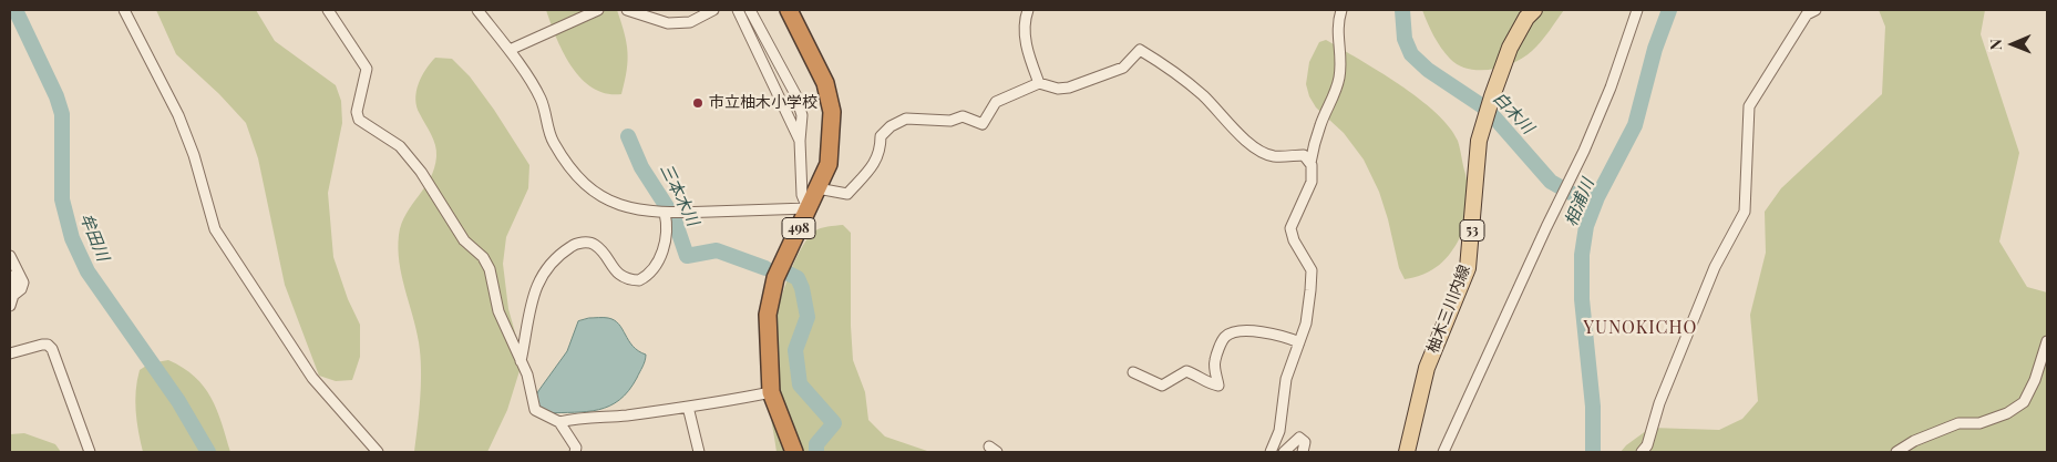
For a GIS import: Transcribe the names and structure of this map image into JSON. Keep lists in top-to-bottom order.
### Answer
{
  "streets": {
    "highway": ["498"],
    "main road": ["53", "柚木三川内線"]
  },
  "districts": ["YUNOKICHO"],
  "water": [
    "白木川",
    "三本木川",
    "相浦川",
    "牟田川"
  ],
  "places": ["市立柚木小学校"],
  "north": "left"
}
